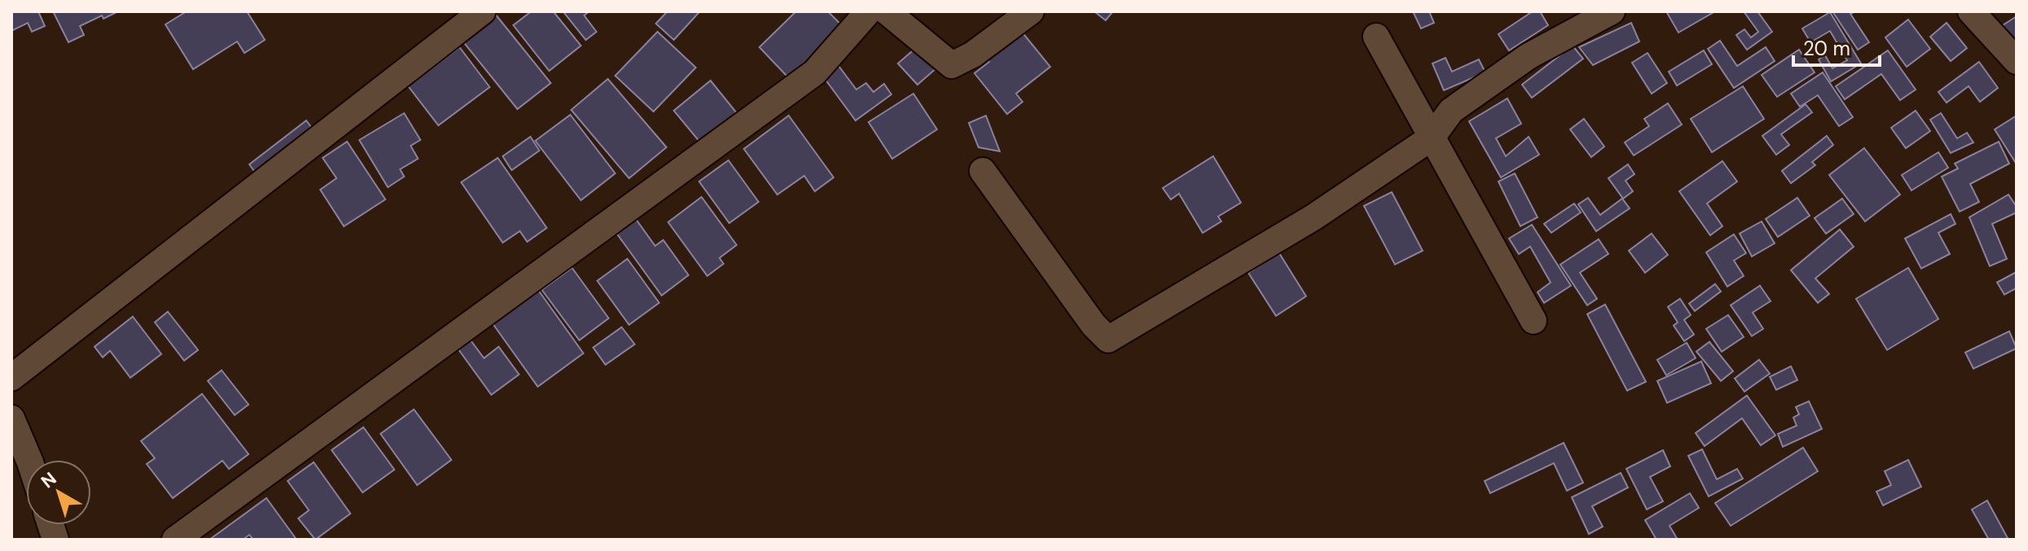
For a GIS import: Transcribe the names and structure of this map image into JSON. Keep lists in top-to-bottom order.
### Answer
{
  "scale_bar": "20 m",
  "north": "top left"
}
